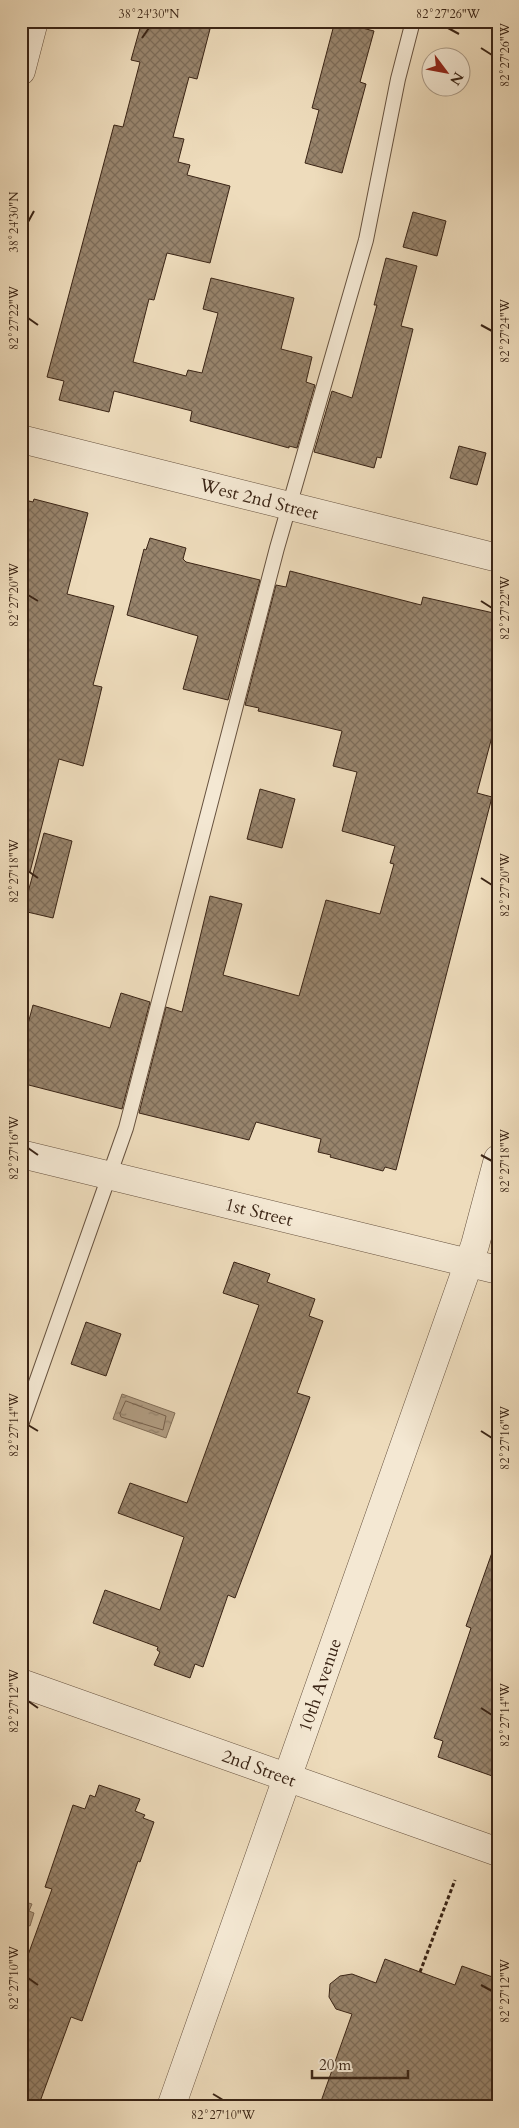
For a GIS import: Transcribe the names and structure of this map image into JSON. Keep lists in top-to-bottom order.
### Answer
{
  "streets": {
    "street": [
      "West 2nd Street",
      "1st Street",
      "10th Avenue",
      "2nd Street"
    ]
  },
  "crossings": [
    ["1st Street", "10th Avenue"],
    ["10th Avenue", "2nd Street"]
  ],
  "scale_bar": "20 m",
  "north": "bottom right",
  "coordinates": [
    "38°24'30\"N",
    "82°27'26\"W",
    "82°27'22\"W",
    "82°27'24\"W",
    "82°27'20\"W",
    "82°27'18\"W",
    "82°27'16\"W",
    "82°27'14\"W",
    "82°27'12\"W",
    "82°27'10\"W"
  ]
}
